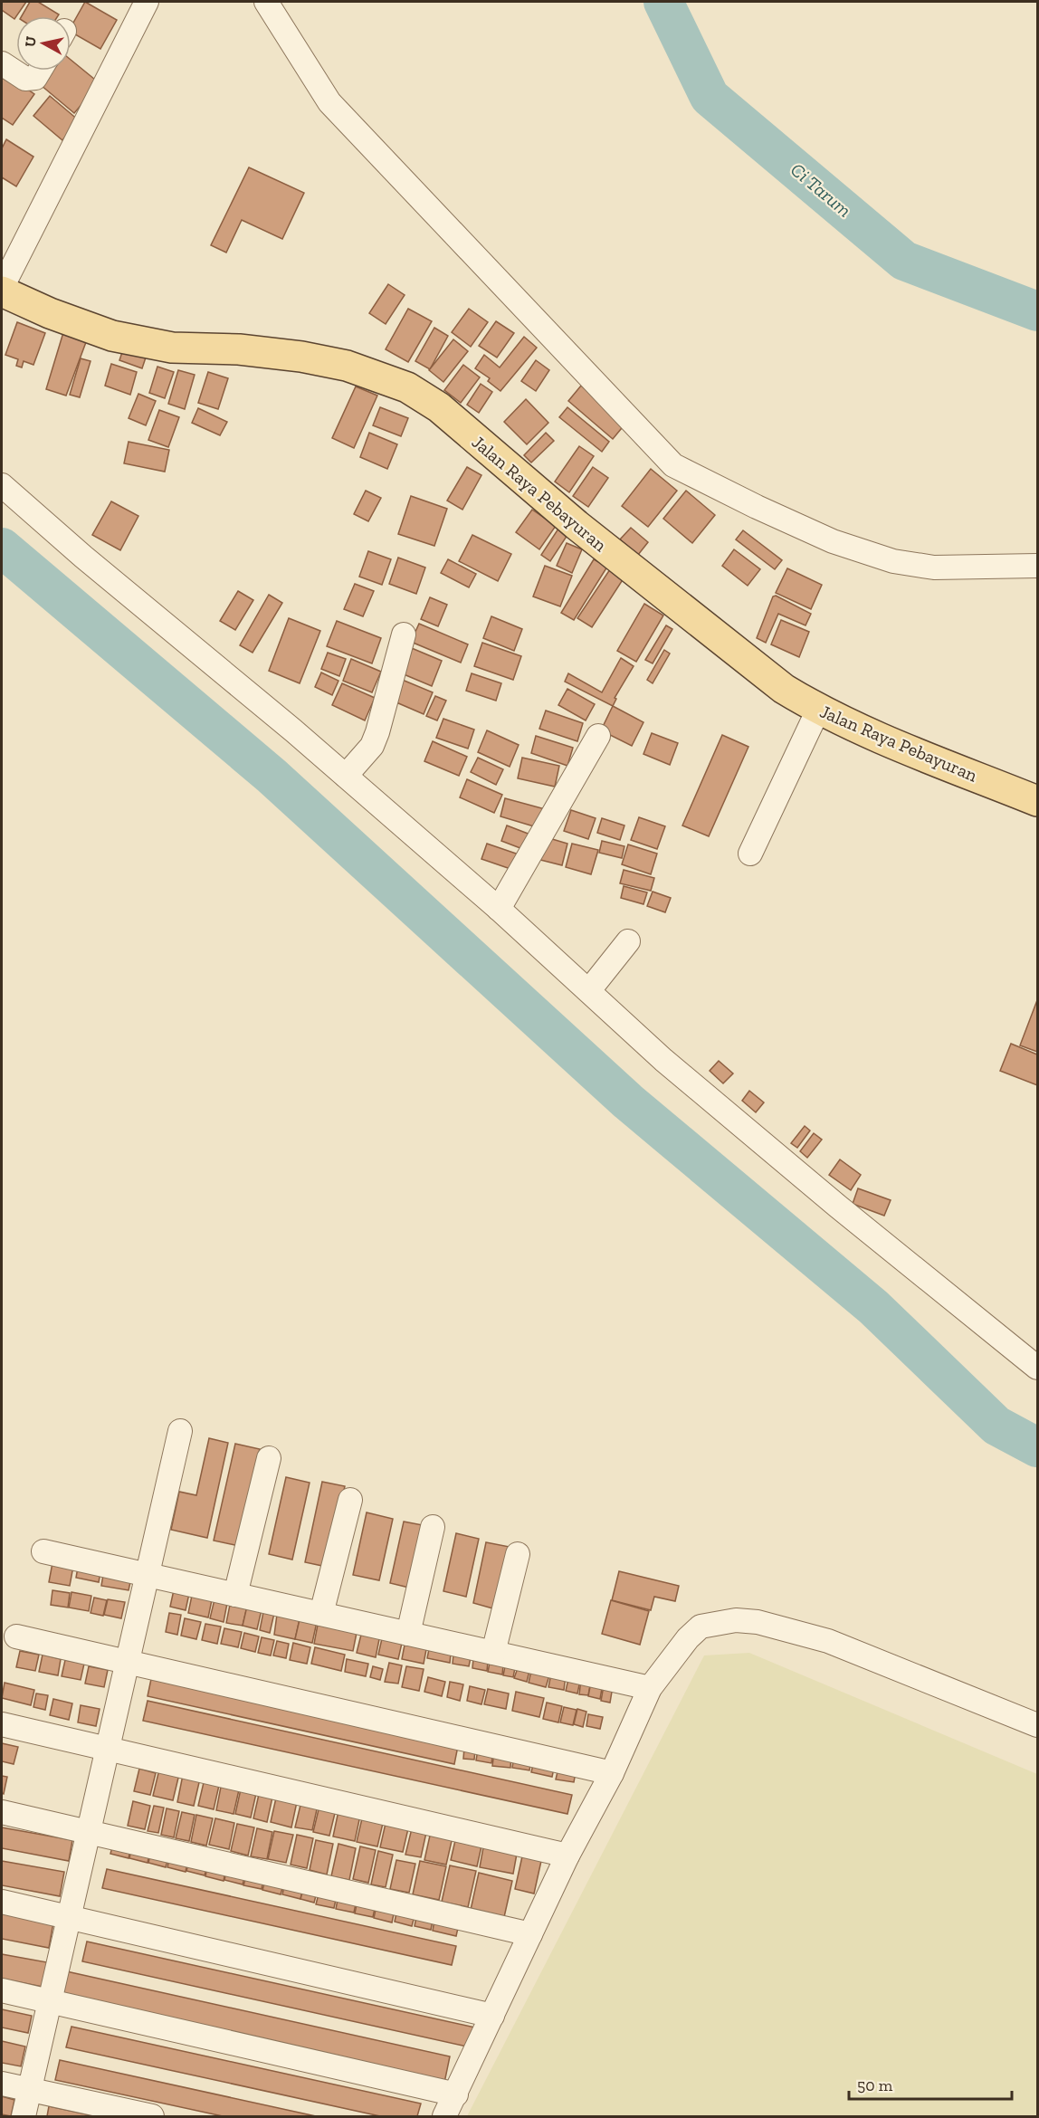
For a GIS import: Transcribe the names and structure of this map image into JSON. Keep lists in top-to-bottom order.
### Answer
{
  "streets": {
    "main road": ["Jalan Raya Pebayuran"]
  },
  "water": ["Ci Tarum"],
  "scale_bar": "50 m",
  "north": "left"
}
